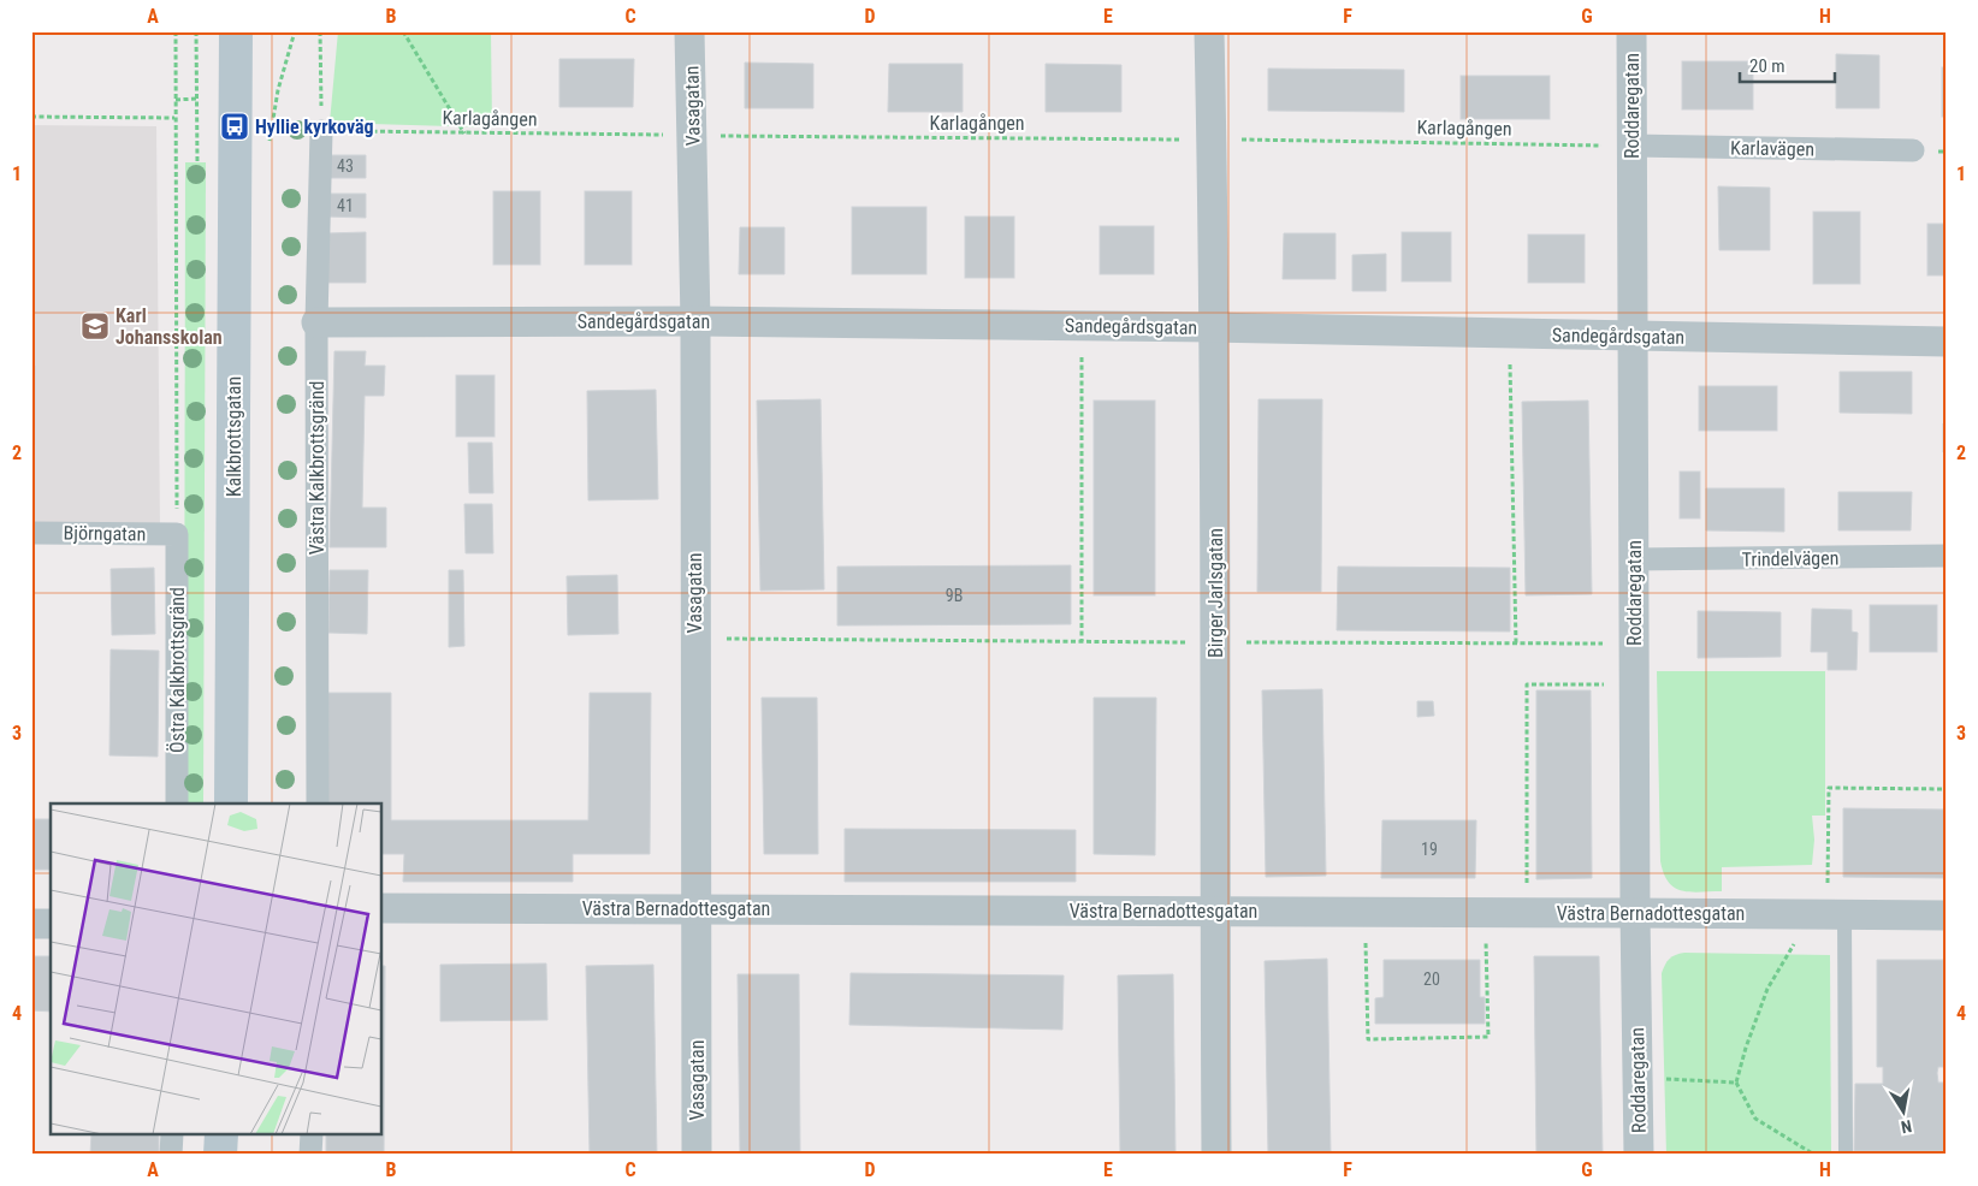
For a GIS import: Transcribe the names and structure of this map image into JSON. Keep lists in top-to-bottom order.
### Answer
{
  "streets": {
    "main road": ["Kalkbrottsgatan"],
    "street": [
      "Vasagatan",
      "Roddaregatan",
      "Karlavägen",
      "Sandegårdsgatan",
      "Västra Kalkbrottsgränd",
      "Björngatan",
      "Trindelvägen",
      "Birger Jarlsgatan",
      "Östra Kalkbrottsgränd",
      "Västra Bernadottesgatan"
    ],
    "path": ["Karlagången"]
  },
  "crossings": [
    ["Vasagatan", "Karlagången"],
    ["Vasagatan", "Sandegårdsgatan"],
    ["Vasagatan", "Västra Bernadottesgatan"],
    ["Roddaregatan", "Karlagången"],
    ["Roddaregatan", "Karlavägen"],
    ["Roddaregatan", "Sandegårdsgatan"],
    ["Roddaregatan", "Trindelvägen"],
    ["Roddaregatan", "Västra Bernadottesgatan"],
    ["Karlagången", "Karlavägen"],
    ["Karlagången", "Västra Kalkbrottsgränd"],
    ["Karlagången", "Birger Jarlsgatan"],
    ["Sandegårdsgatan", "Västra Kalkbrottsgränd"],
    ["Sandegårdsgatan", "Birger Jarlsgatan"],
    ["Björngatan", "Östra Kalkbrottsgränd"],
    ["Birger Jarlsgatan", "Västra Bernadottesgatan"]
  ],
  "places": {
    "bus stop": ["Hyllie kyrkoväg"],
    "school or university": ["Karl Johansskolan"]
  },
  "house_numbers": [
    "43",
    "41",
    "9B",
    "19",
    "20"
  ],
  "scale_bar": "20 m",
  "north": "bottom",
  "grid": {
    "columns": [
      "A",
      "B",
      "C",
      "D",
      "E",
      "F",
      "G",
      "H"
    ],
    "rows": [
      "1",
      "2",
      "3",
      "4"
    ]
  }
}
